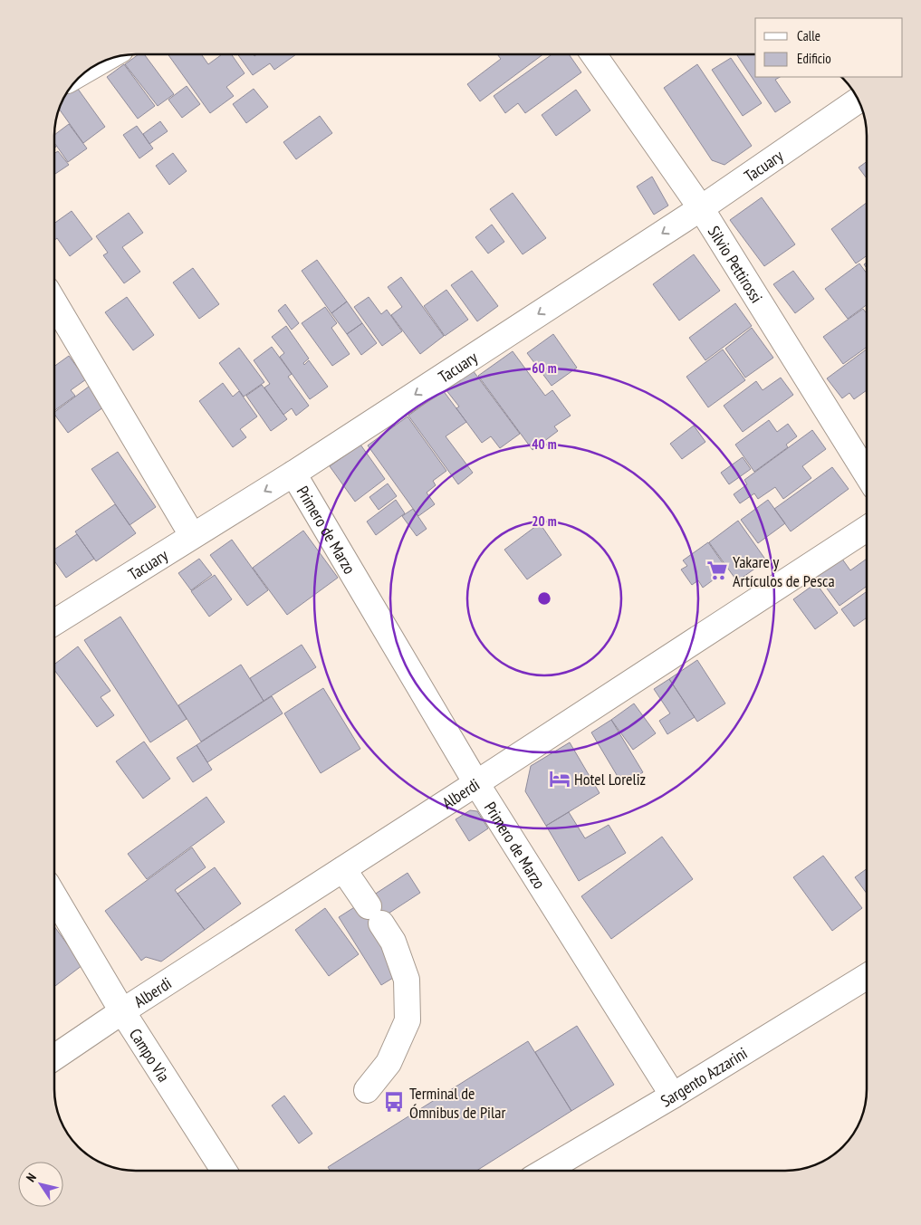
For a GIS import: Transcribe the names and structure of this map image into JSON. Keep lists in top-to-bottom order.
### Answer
{
  "streets": {
    "street": [
      "Tacuary",
      "Silvio Pettirossi",
      "Primero de Marzo",
      "Alberdi",
      "Campo Vìa",
      "Sargento Azzarini"
    ]
  },
  "crossings": [
    ["Tacuary", "Silvio Pettirossi"],
    ["Tacuary", "Primero de Marzo"],
    ["Primero de Marzo", "Alberdi"],
    ["Primero de Marzo", "Sargento Azzarini"],
    ["Alberdi", "Campo Vìa"]
  ],
  "one_way": ["Tacuary"],
  "places": {
    "supermarket": ["Yakare y Artículos de Pesca"],
    "hotel": ["Hotel Loreliz"],
    "bus stop": ["Terminal de Ómnibus de Pilar"]
  },
  "legend": ["Calle", "Edificio"],
  "north": "top left",
  "rings": ["60 m", "40 m", "20 m"]
}
